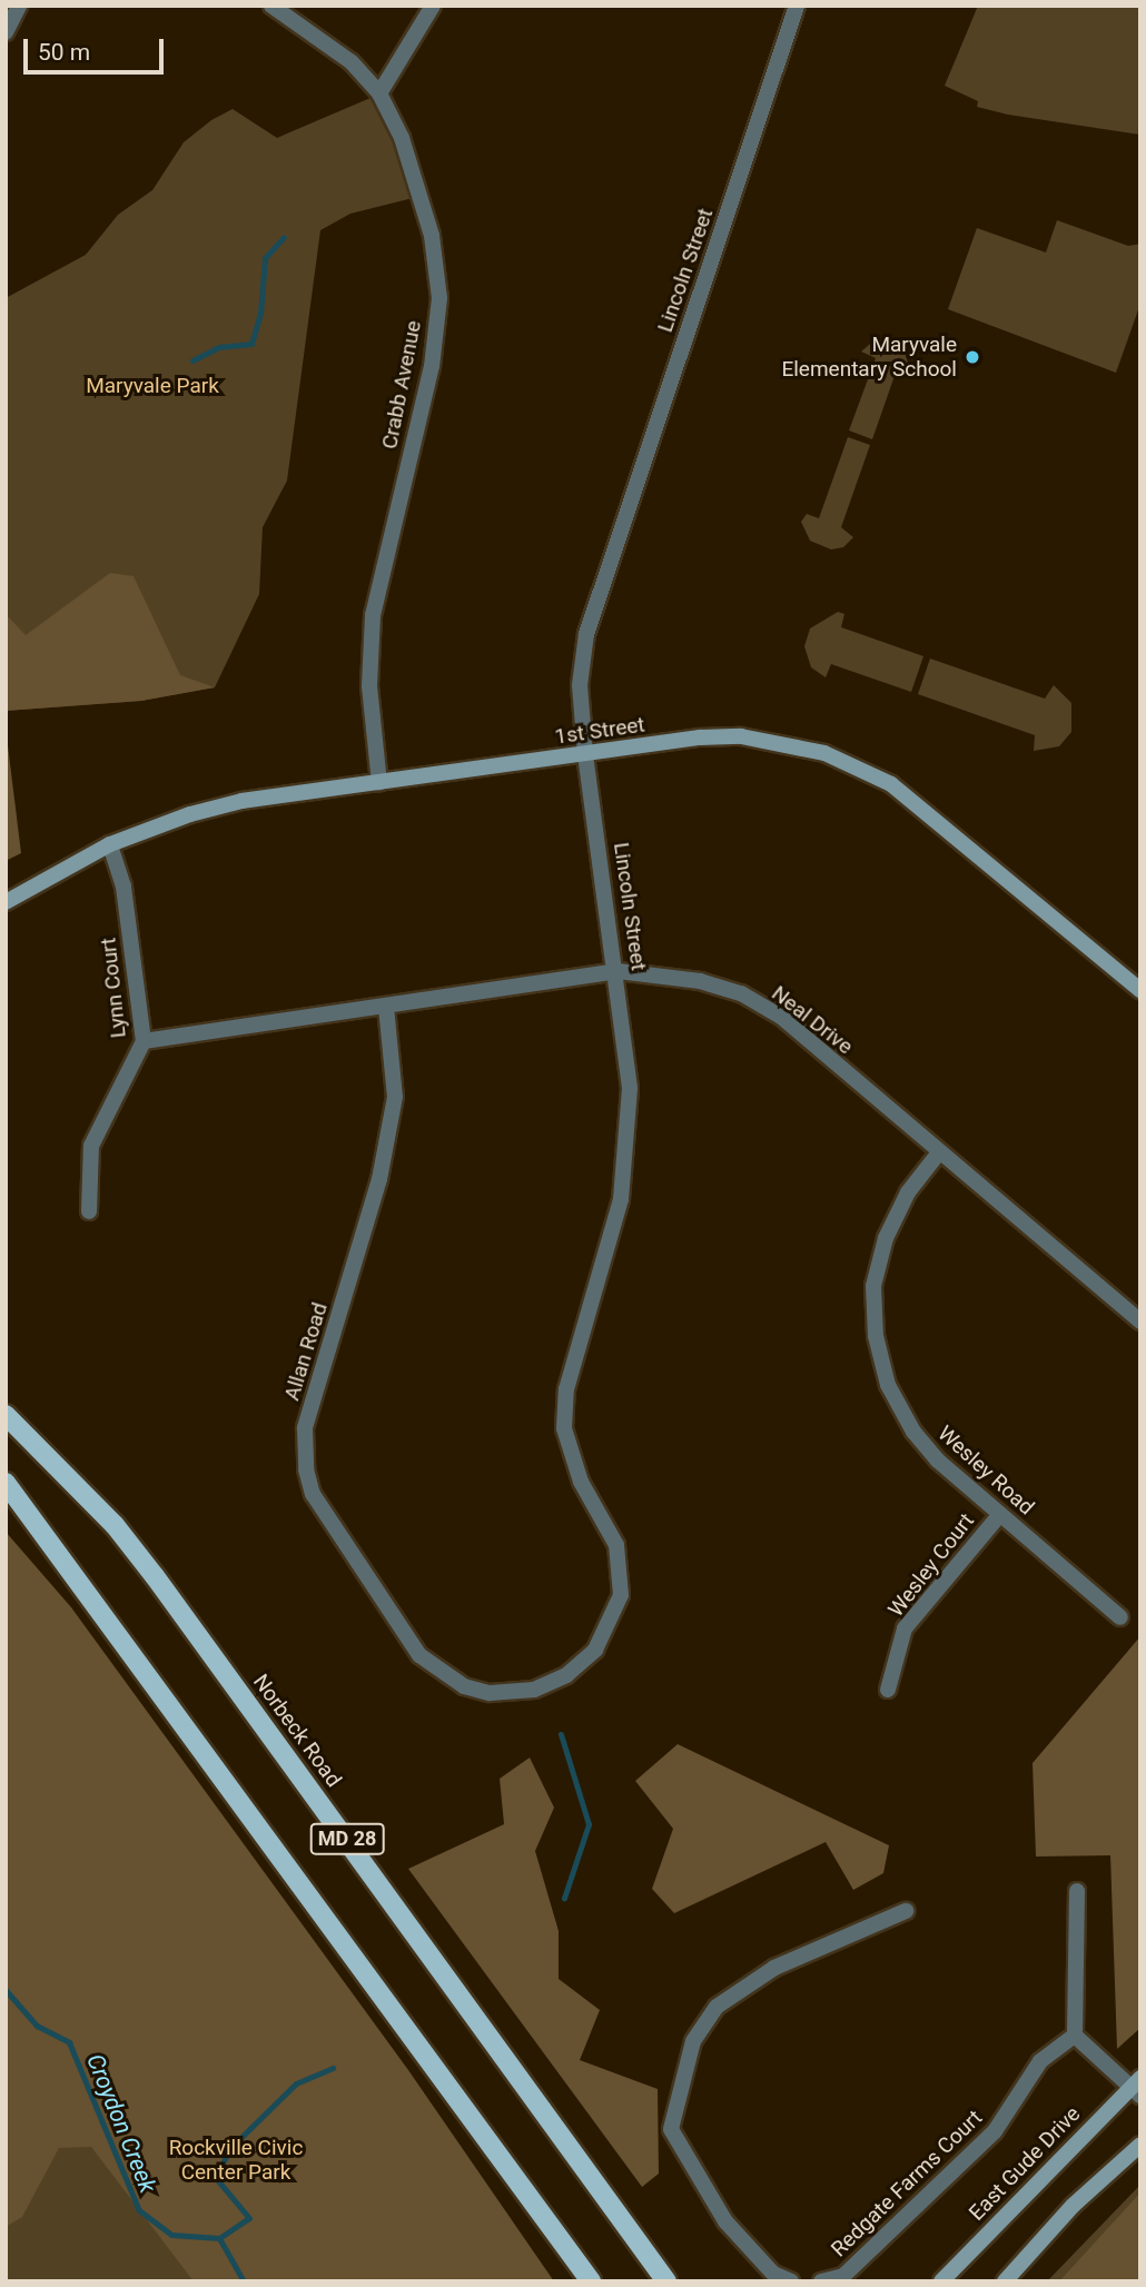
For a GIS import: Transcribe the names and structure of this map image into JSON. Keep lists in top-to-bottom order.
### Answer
{
  "streets": {
    "main road": ["Norbeck Road", "MD 28"],
    "street": [
      "Lincoln Street",
      "Crabb Avenue",
      "1st Street",
      "Lynn Court",
      "Neal Drive",
      "Allan Road",
      "Wesley Road",
      "Wesley Court",
      "East Gude Drive",
      "Redgate Farms Court"
    ]
  },
  "crossings": [
    ["Lincoln Street", "1st Street"],
    ["Lincoln Street", "Neal Drive"],
    ["Lincoln Street", "Allan Road"],
    ["Crabb Avenue", "1st Street"],
    ["1st Street", "Lynn Court"],
    ["Lynn Court", "Neal Drive"],
    ["Neal Drive", "Allan Road"],
    ["Neal Drive", "Wesley Road"],
    ["Wesley Road", "Wesley Court"]
  ],
  "water": ["Croydon Creek"],
  "parks": ["Maryvale Park", "Rockville Civic Center Park"],
  "places": ["Maryvale Elementary School"],
  "scale_bar": "50 m"
}
